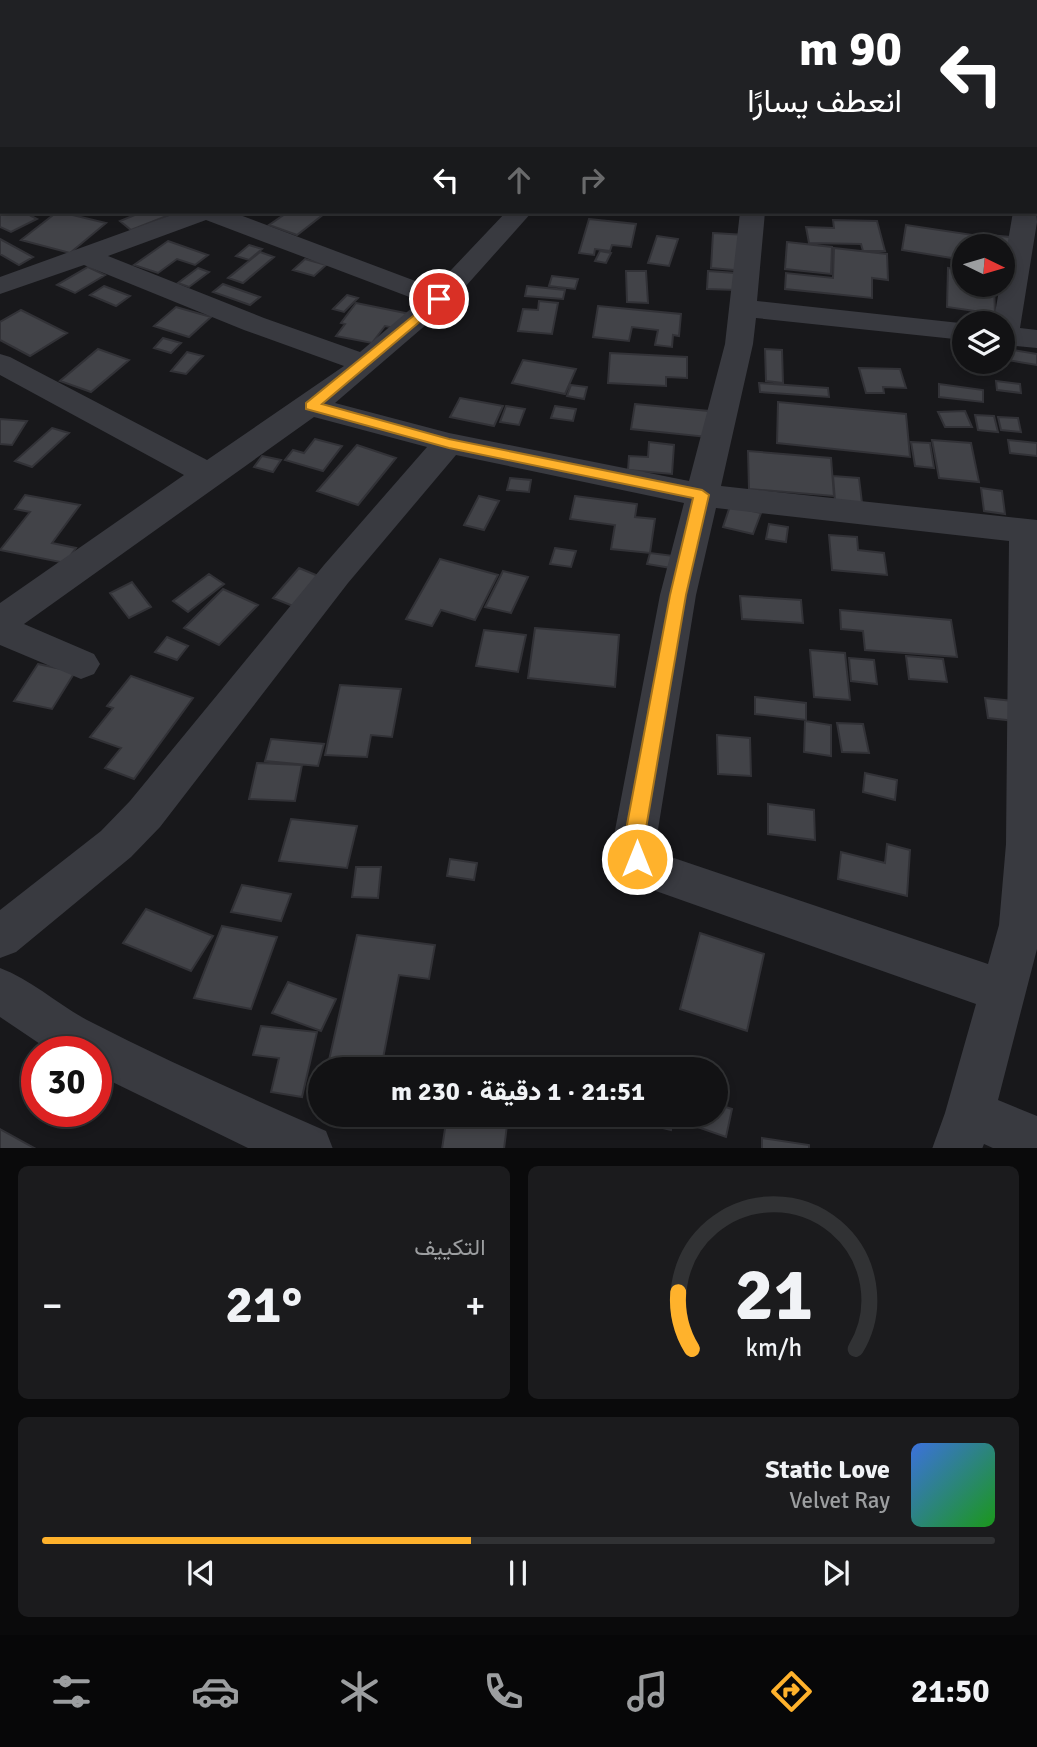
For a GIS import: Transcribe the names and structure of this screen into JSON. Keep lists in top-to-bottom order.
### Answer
{
  "north": "right",
  "page": {
    "turn": ["90 m", "انعطف يسارًا"],
    "limit": "30",
    "trip": "21:51 · 1 دقيقة · 230 m",
    "tile": "التكييف",
    "heat": ["−", "21°", "+"],
    "song": ["Static Love", "Velvet Ray"],
    "tabs": "21:50",
    "gauge": ["21", "km/h"]
  }
}
